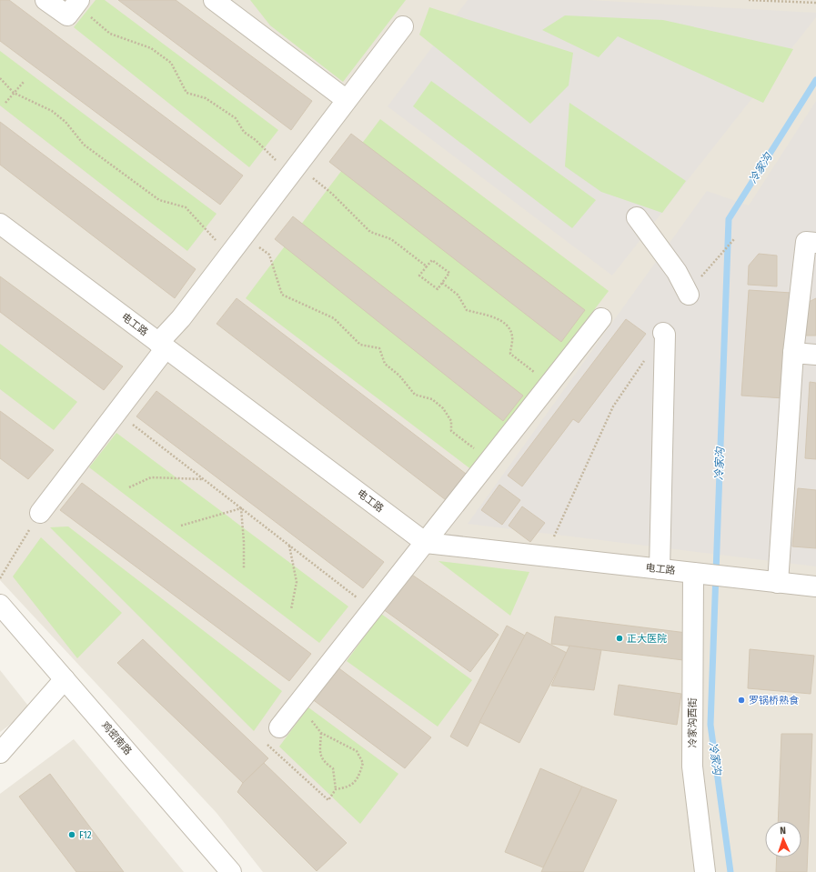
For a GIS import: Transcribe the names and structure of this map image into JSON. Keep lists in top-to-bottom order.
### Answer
{
  "streets": {
    "street": ["电工路", "冷家沟西街", "鸡密南路"]
  },
  "crossings": [
    ["电工路", "冷家沟西街"]
  ],
  "water": ["冷家沟"],
  "places": ["正大医院", "罗锅桥熟食", "F12"],
  "north": "top"
}
